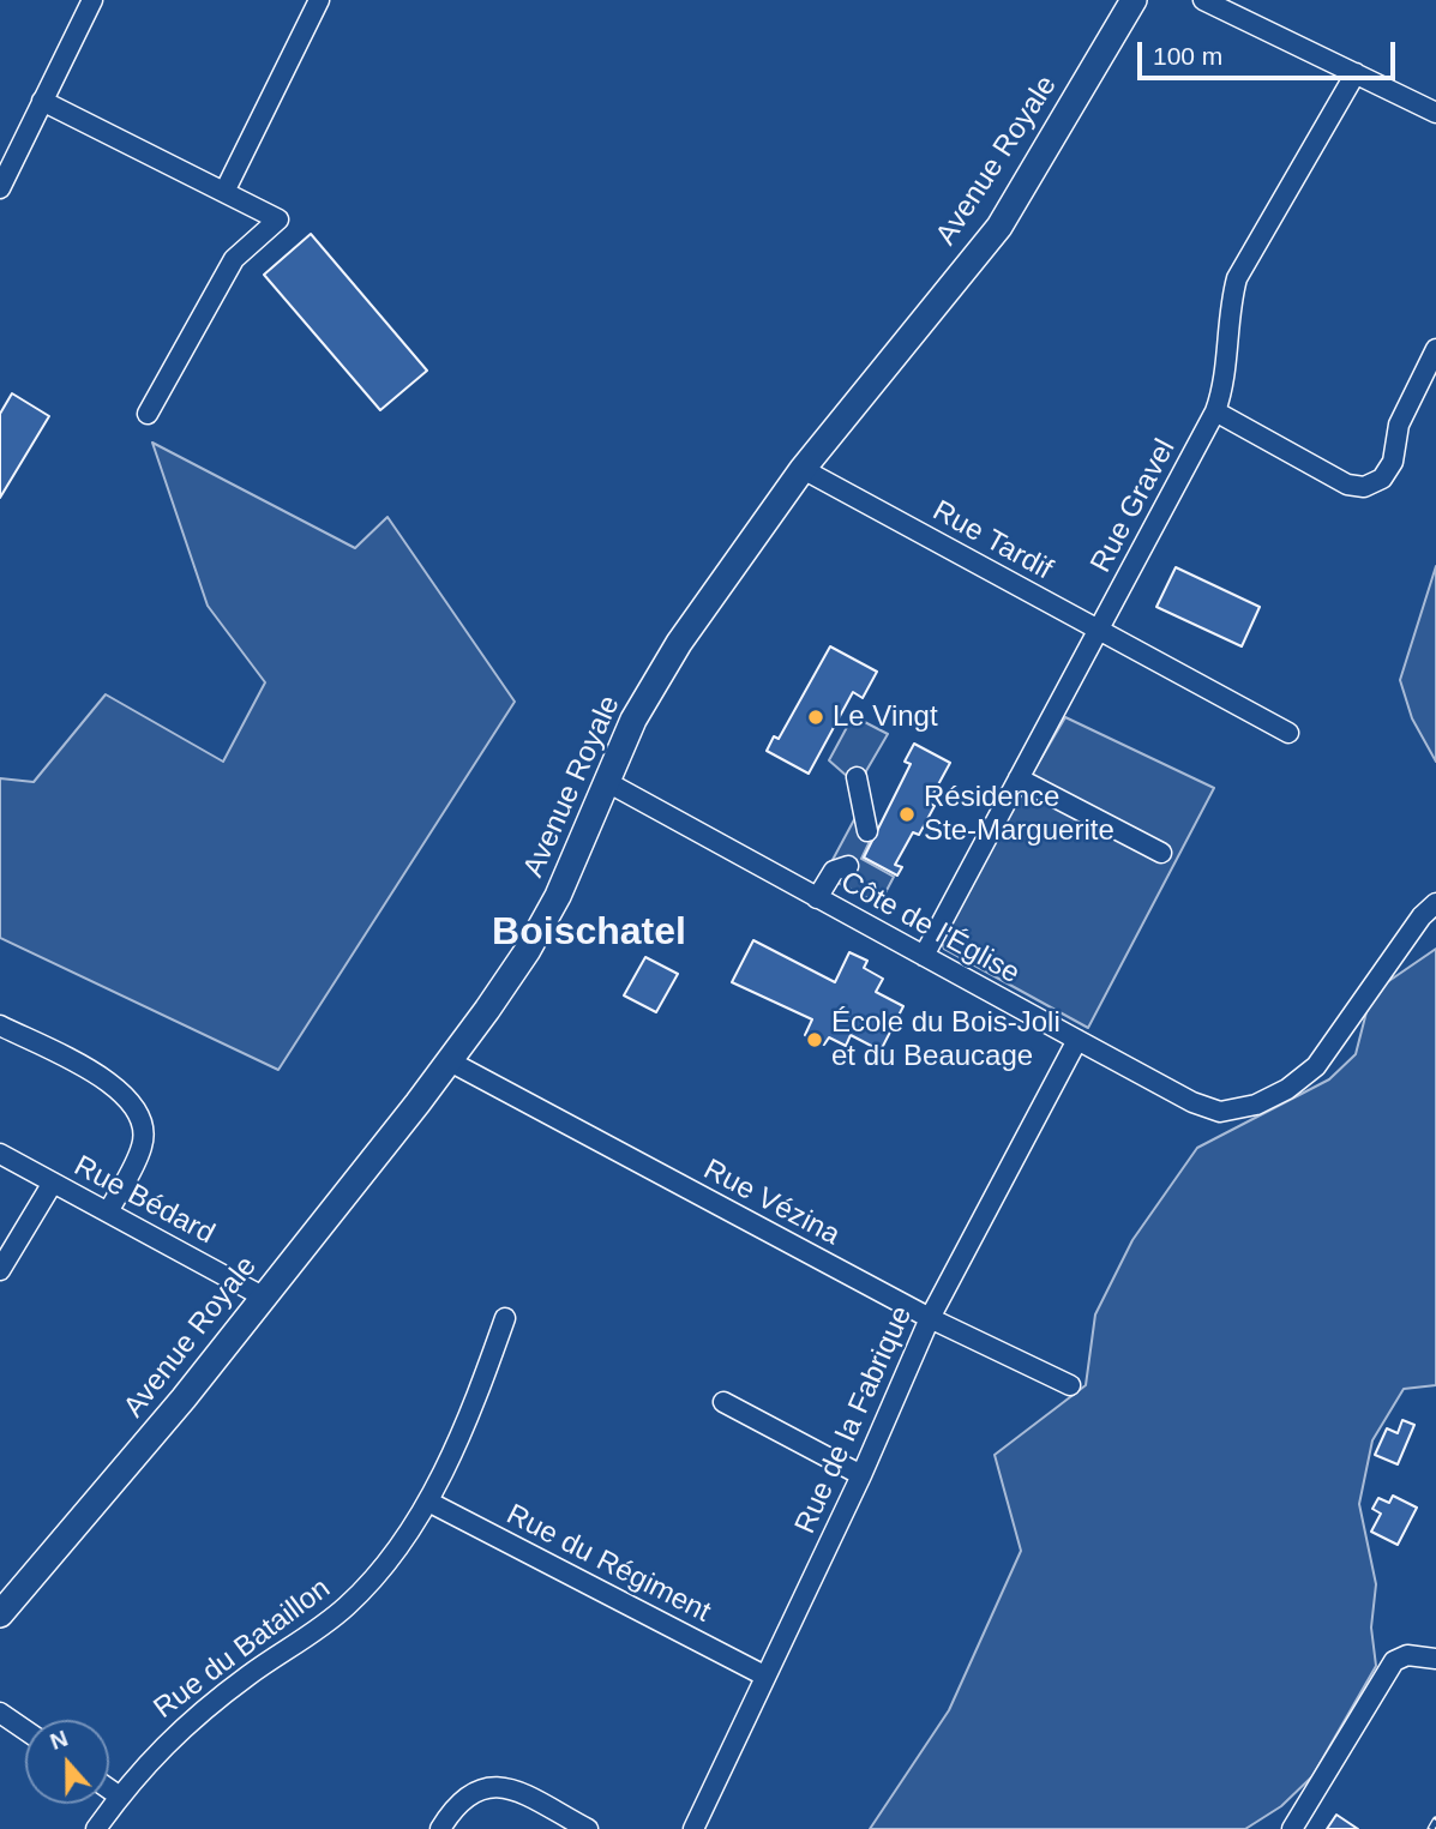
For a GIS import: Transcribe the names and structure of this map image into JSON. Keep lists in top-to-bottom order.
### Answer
{
  "streets": {
    "main road": ["Avenue Royale"],
    "street": [
      "Rue Gravel",
      "Rue Tardif",
      "Côte de l'Église",
      "Rue Bédard",
      "Rue Vézina",
      "Rue de la Fabrique",
      "Rue du Régiment",
      "Rue du Bataillon"
    ]
  },
  "crossings": [
    ["Avenue Royale", "Rue Tardif"],
    ["Avenue Royale", "Côte de l'Église"],
    ["Avenue Royale", "Rue Bédard"],
    ["Avenue Royale", "Rue Vézina"],
    ["Rue Gravel", "Rue Tardif"],
    ["Rue Gravel", "Côte de l'Église"],
    ["Côte de l'Église", "Rue de la Fabrique"],
    ["Rue Vézina", "Rue de la Fabrique"],
    ["Rue de la Fabrique", "Rue du Régiment"],
    ["Rue du Régiment", "Rue du Bataillon"]
  ],
  "districts": ["Boischatel"],
  "places": ["Le Vingt", "Résidence Ste-Marguerite", "École du Bois-Joli et du Beaucage"],
  "scale_bar": "100 m",
  "north": "top"
}
